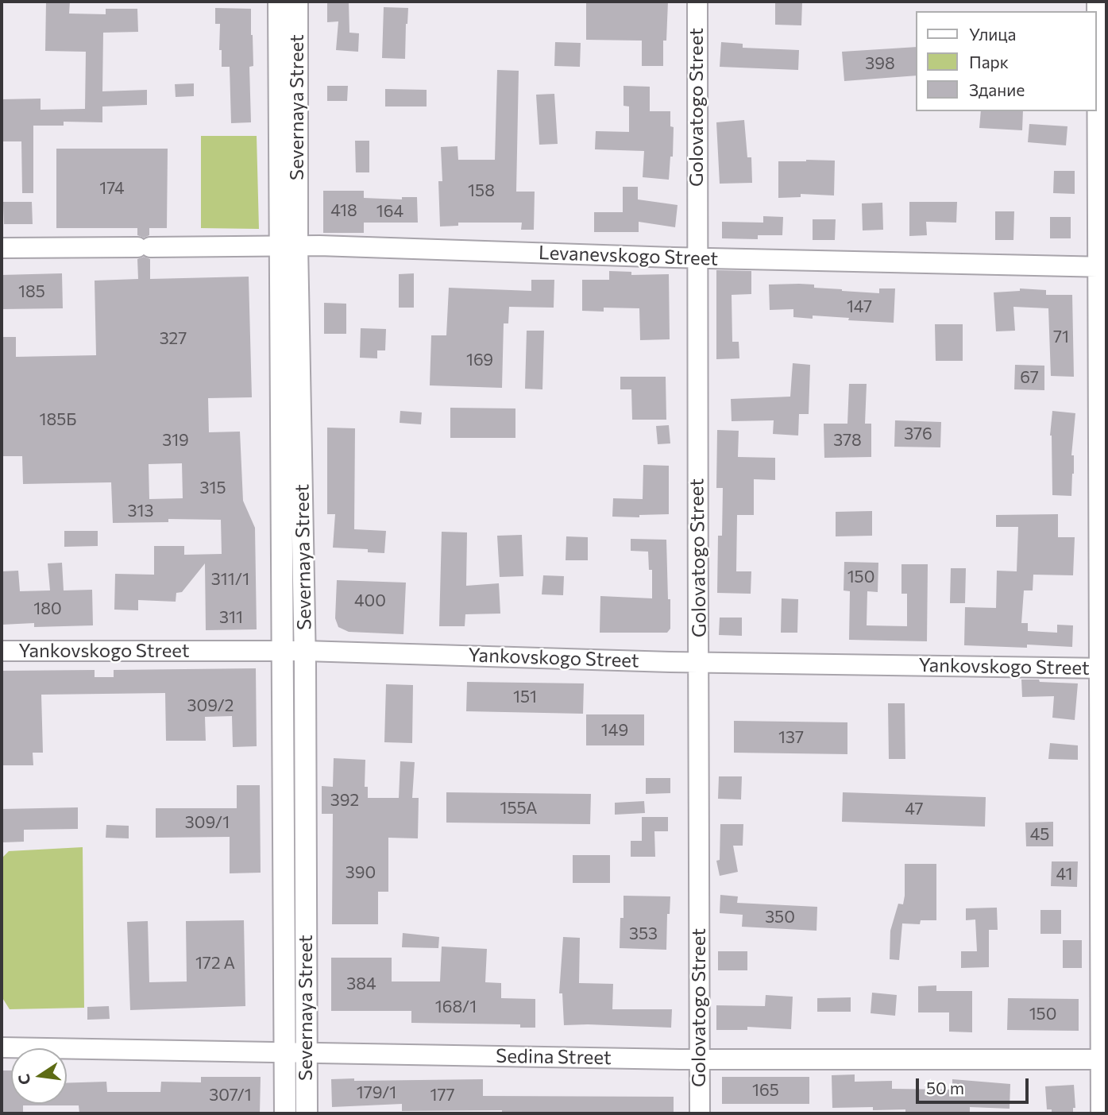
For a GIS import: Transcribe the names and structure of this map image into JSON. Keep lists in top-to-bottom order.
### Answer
{
  "streets": {
    "main road": ["Severnaya Street"],
    "street": [
      "Golovatogo Street",
      "Levanevskogo Street",
      "Yankovskogo Street",
      "Sedina Street"
    ]
  },
  "crossings": [
    ["Severnaya Street", "Levanevskogo Street"],
    ["Severnaya Street", "Yankovskogo Street"],
    ["Severnaya Street", "Sedina Street"],
    ["Golovatogo Street", "Levanevskogo Street"],
    ["Golovatogo Street", "Yankovskogo Street"],
    ["Golovatogo Street", "Sedina Street"]
  ],
  "house_numbers": [
    "398",
    "174",
    "158",
    "418",
    "164",
    "185",
    "147",
    "71",
    "327",
    "169",
    "67",
    "185Б",
    "376",
    "319",
    "378",
    "315",
    "313",
    "150",
    "311/1",
    "400",
    "180",
    "311",
    "151",
    "309/2",
    "149",
    "137",
    "392",
    "155А",
    "47",
    "309/1",
    "45",
    "390",
    "41",
    "350",
    "353",
    "172 А",
    "384",
    "168/1",
    "150",
    "165",
    "179/1",
    "307/1",
    "177"
  ],
  "legend": ["Улица", "Парк", "Здание"],
  "scale_bar": "50 m",
  "north": "left"
}
